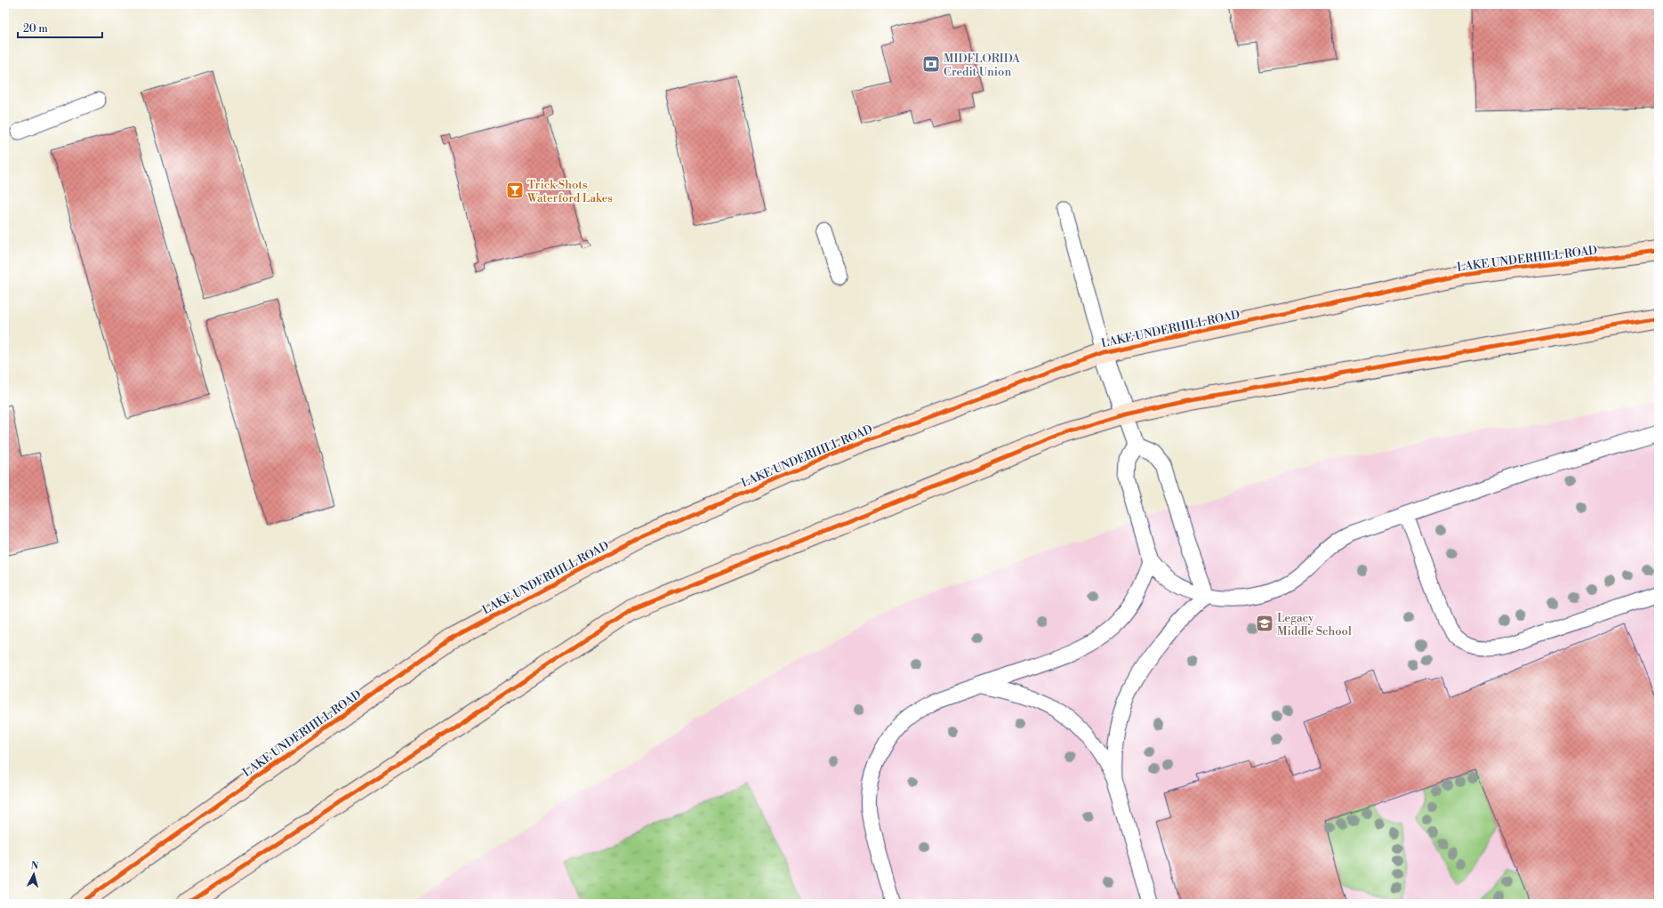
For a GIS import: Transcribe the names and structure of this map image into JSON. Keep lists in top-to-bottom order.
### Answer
{
  "streets": {
    "street": ["LAKE UNDERHILL ROAD"]
  },
  "places": {
    "bank": ["MIDFLORIDA Credit Union"],
    "bar": ["Trick Shots Waterford Lakes"],
    "school or university": ["Legacy Middle School"]
  },
  "scale_bar": "20 m",
  "north": "top"
}
